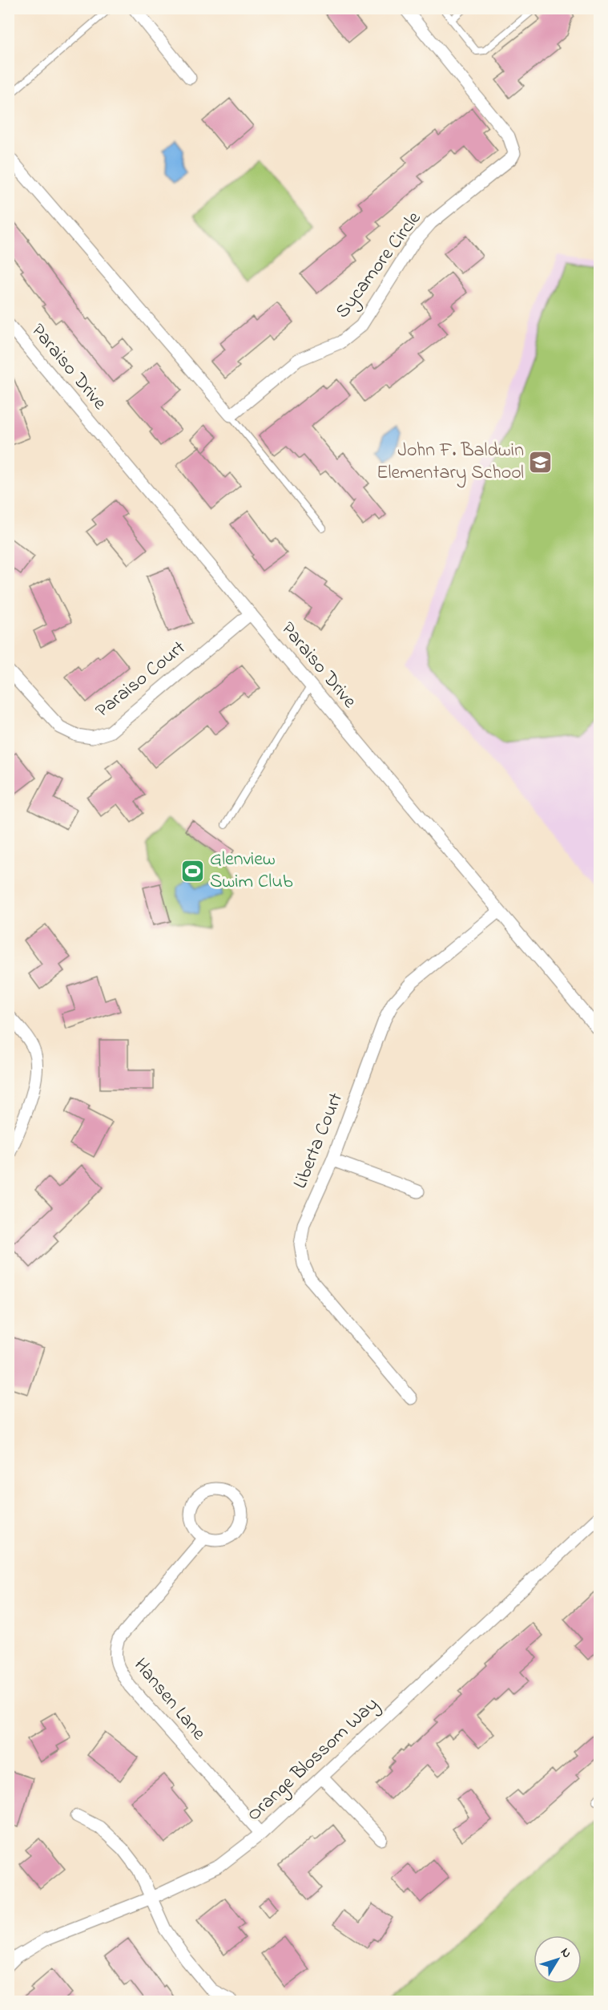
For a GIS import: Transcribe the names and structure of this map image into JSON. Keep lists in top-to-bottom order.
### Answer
{
  "streets": {
    "street": [
      "Sycamore Circle",
      "Paraiso Drive",
      "Paraiso Court",
      "Liberta Court",
      "Hansen Lane",
      "Orange Blossom Way"
    ]
  },
  "crossings": [
    ["Paraiso Drive", "Paraiso Court"],
    ["Paraiso Drive", "Liberta Court"],
    ["Hansen Lane", "Orange Blossom Way"]
  ],
  "places": {
    "school or university": ["John F. Baldwin Elementary School"],
    "sports": ["Glenview Swim Club"]
  },
  "north": "top right"
}
